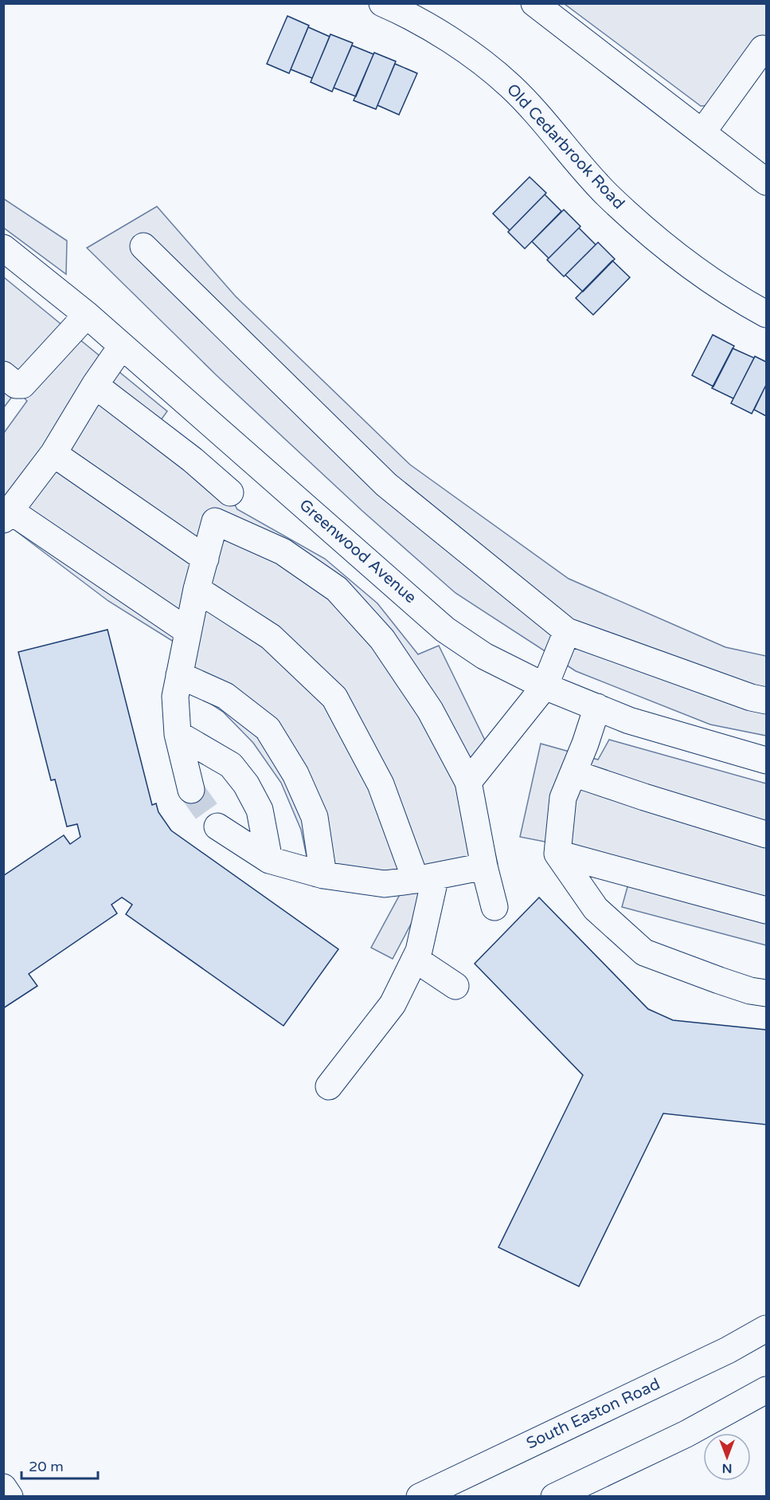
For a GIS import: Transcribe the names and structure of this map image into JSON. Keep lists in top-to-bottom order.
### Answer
{
  "streets": {
    "main road": ["Old Cedarbrook Road", "Greenwood Avenue", "South Easton Road"]
  },
  "scale_bar": "20 m",
  "north": "bottom"
}
